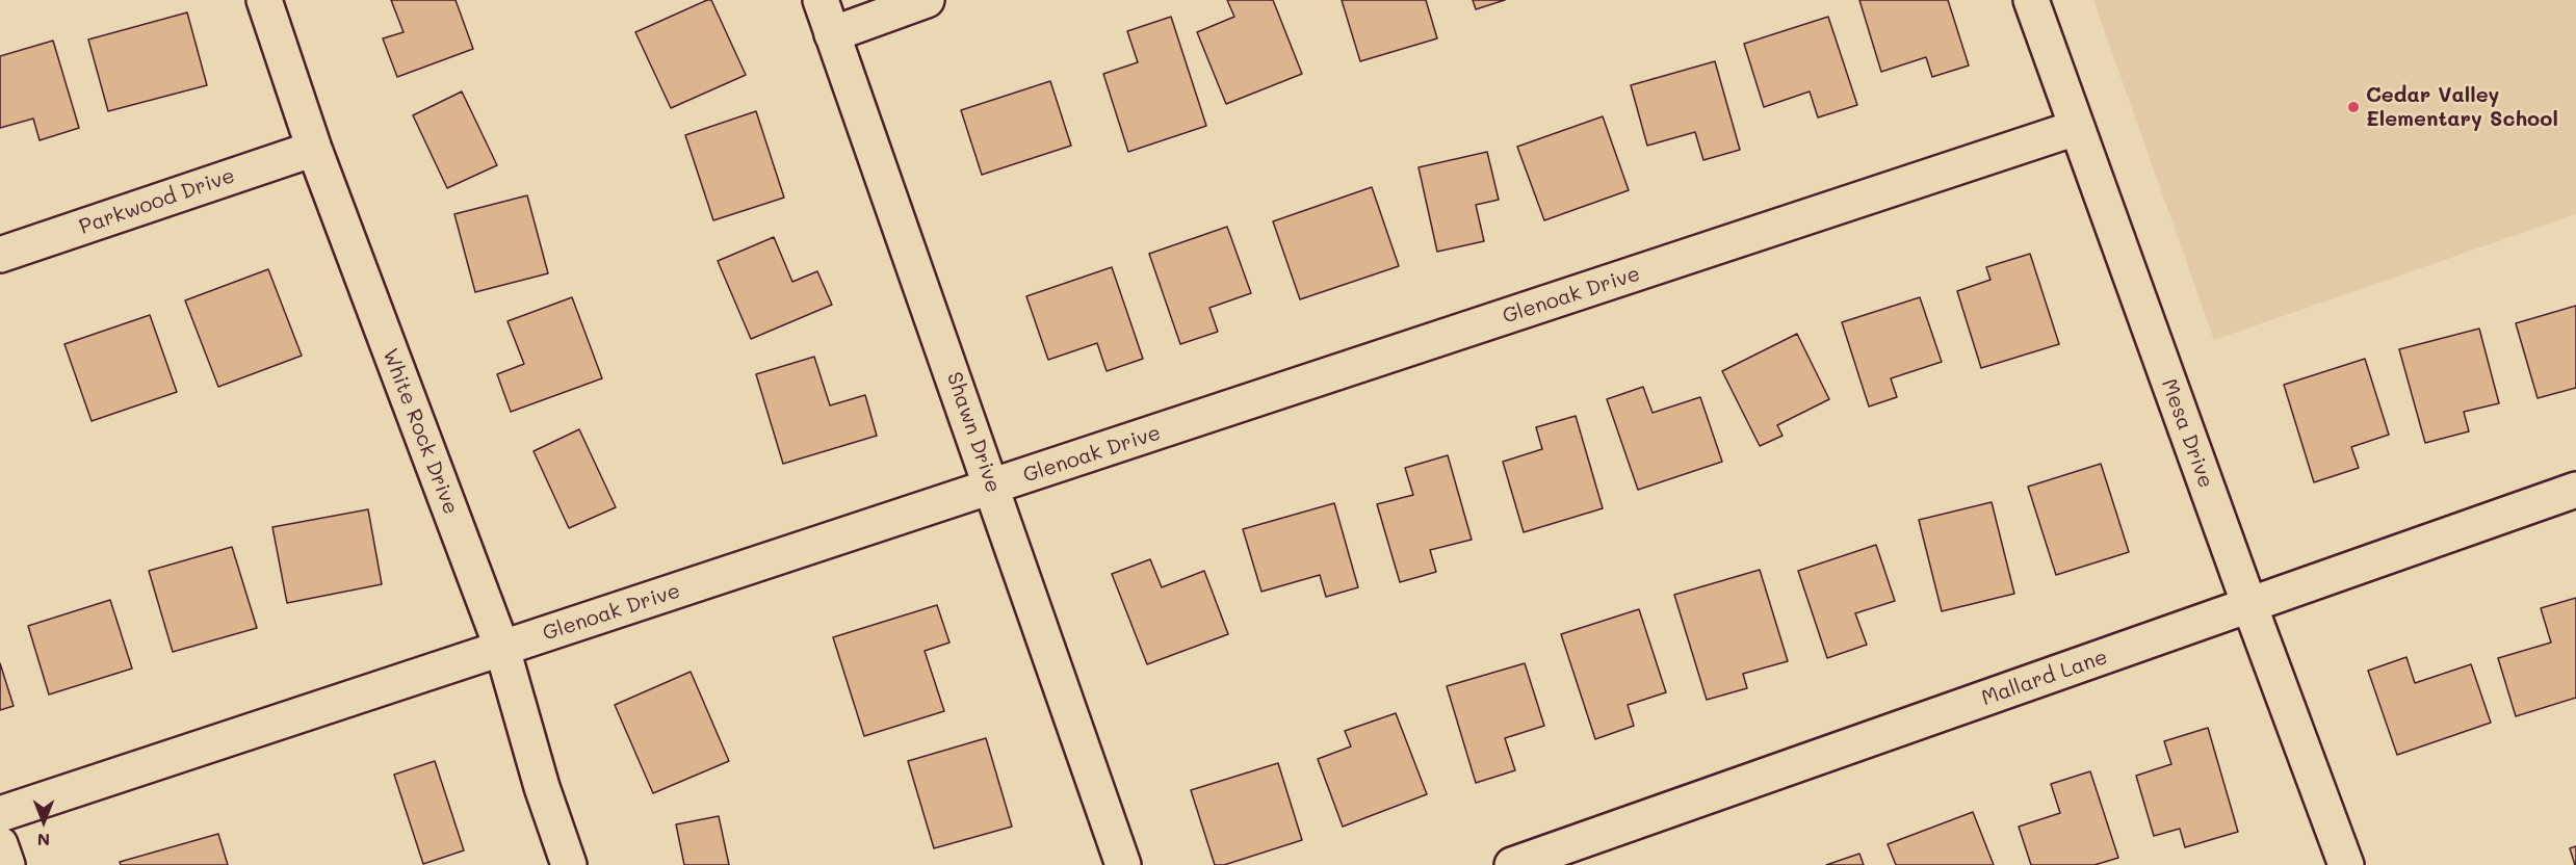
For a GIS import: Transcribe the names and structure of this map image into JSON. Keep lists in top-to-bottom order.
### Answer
{
  "streets": {
    "street": [
      "Parkwood Drive",
      "Glenoak Drive",
      "White Rock Drive",
      "Shawn Drive",
      "Mesa Drive",
      "Mallard Lane"
    ]
  },
  "crossings": [
    ["Parkwood Drive", "White Rock Drive"],
    ["Glenoak Drive", "White Rock Drive"],
    ["Glenoak Drive", "Shawn Drive"],
    ["Glenoak Drive", "Mesa Drive"],
    ["Mesa Drive", "Mallard Lane"]
  ],
  "places": ["Cedar Valley Elementary School"],
  "north": "bottom"
}
